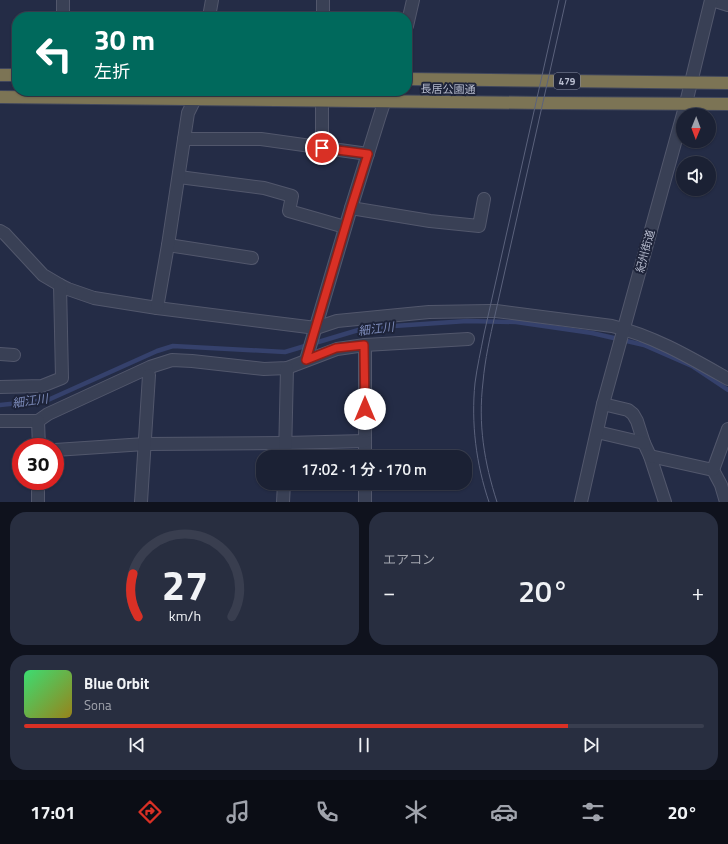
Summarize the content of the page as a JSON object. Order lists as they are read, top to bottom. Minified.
{"streets":{"highway":["479","長居公園通"],"street":["紀州街道"]},"crossings":[["長居公園通","紀州街道"]],"water":["細江川"],"north":"bottom","page":{"turn":["30 m","左折"],"limit":"30","trip":"17:02 · 1 分 · 170 m","tile":"エアコン","heat":["−","20°","+"],"song":["Blue Orbit","Sona"],"tabs":["17:01","20°"],"gauge":["27","km/h"]}}
